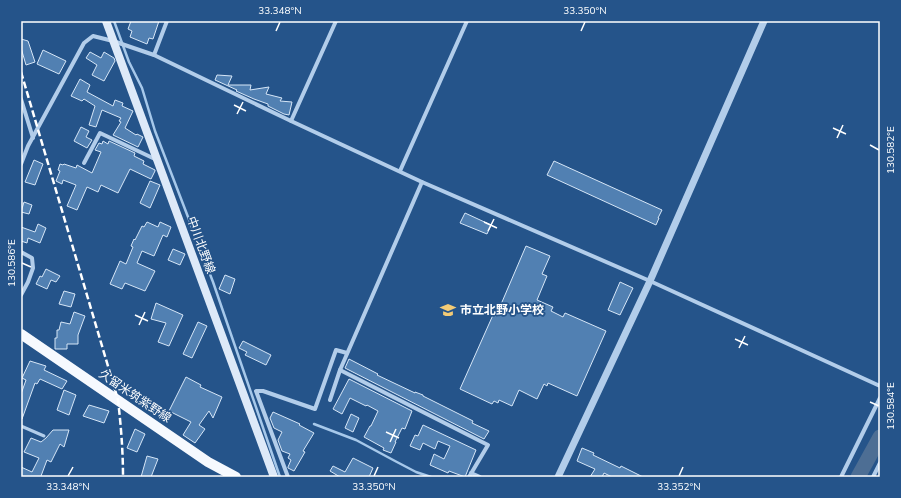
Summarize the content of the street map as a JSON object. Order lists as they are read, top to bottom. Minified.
{"streets":{"main road":["中川北野線","久留米筑紫野線"]},"places":{"school or university":["市立北野小学校"]},"coordinates":["33.348°N","33.350°N","130.582°E","130.586°E","130.584°E","33.352°N"]}
